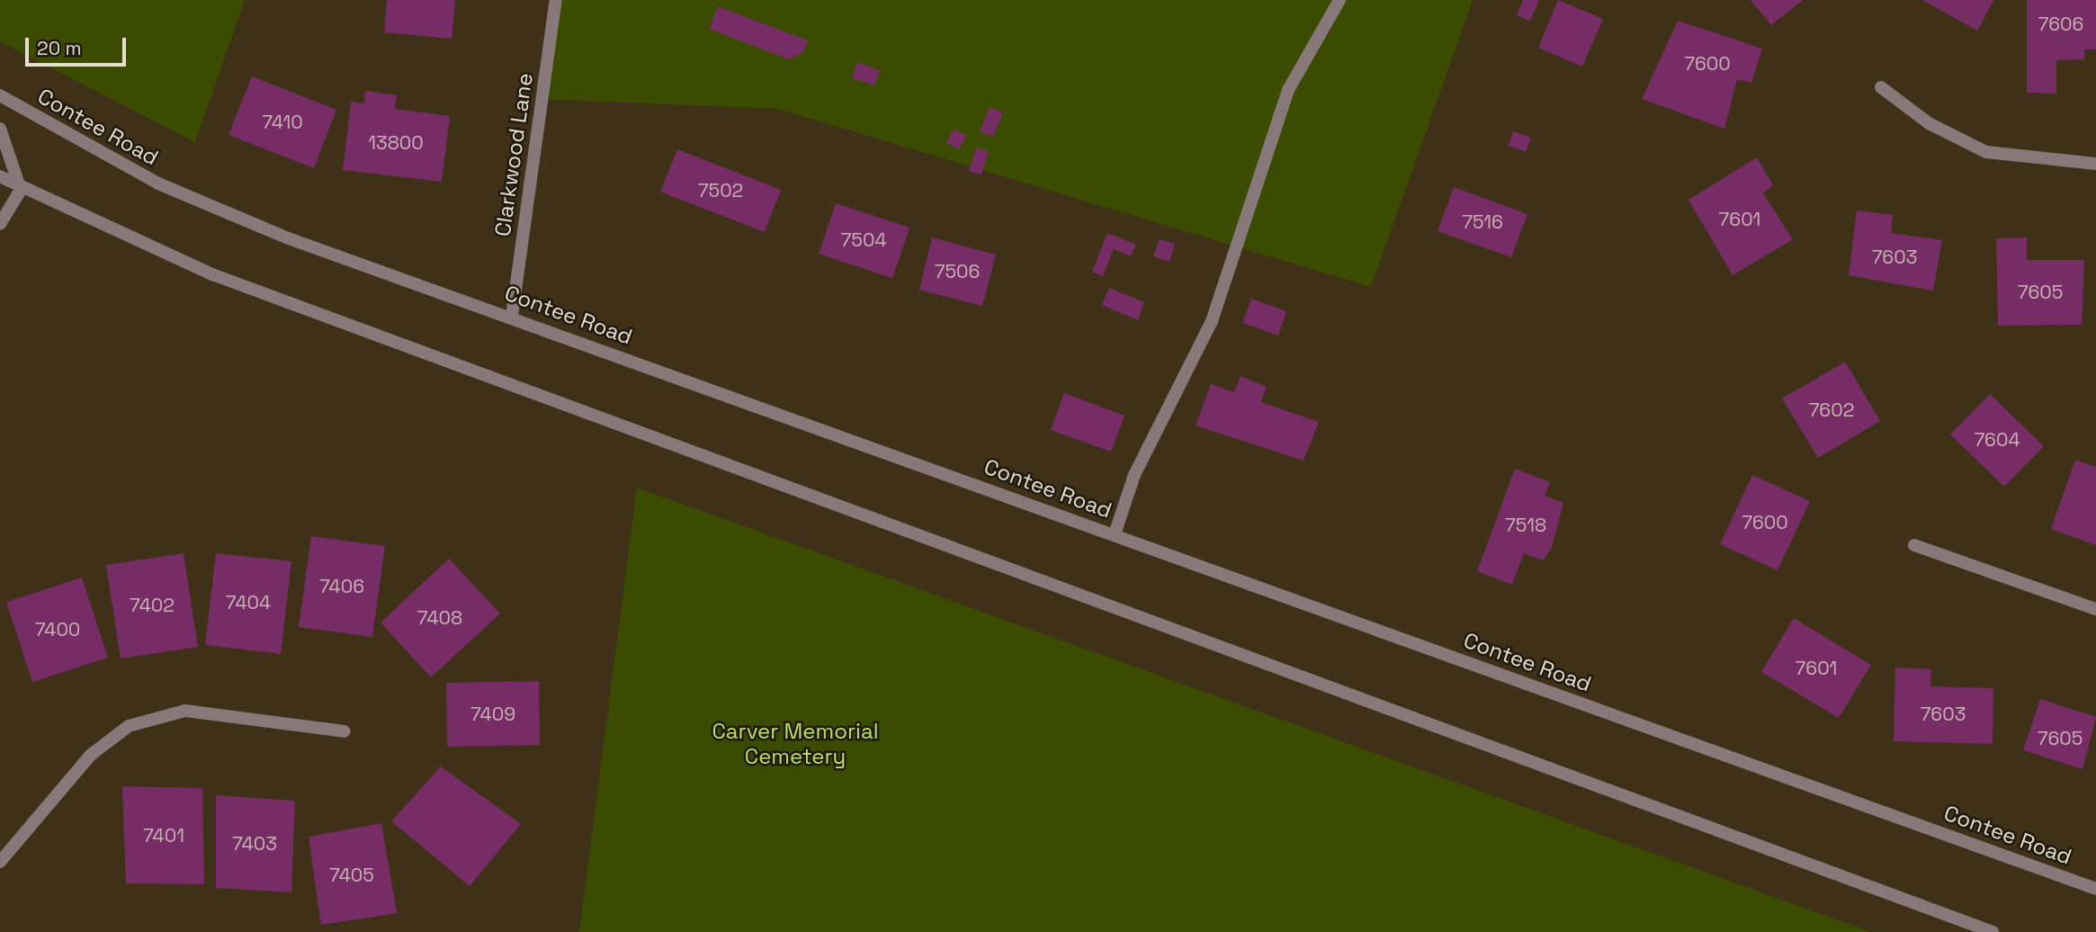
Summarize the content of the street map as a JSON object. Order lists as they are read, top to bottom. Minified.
{"streets":{"street":["Contee Road","Clarkwood Lane"]},"crossings":[["Contee Road","Clarkwood Lane"]],"parks":["Carver Memorial Cemetery"],"house_numbers":["7606","7600","7410","13800","7502","7601","7516","7504","7603","7506","7605","7602","7604","7600","7518","7406","7404","7402","7408","7400","7601","7409","7603","7605","7401","7403","7405"],"scale_bar":"20 m"}
